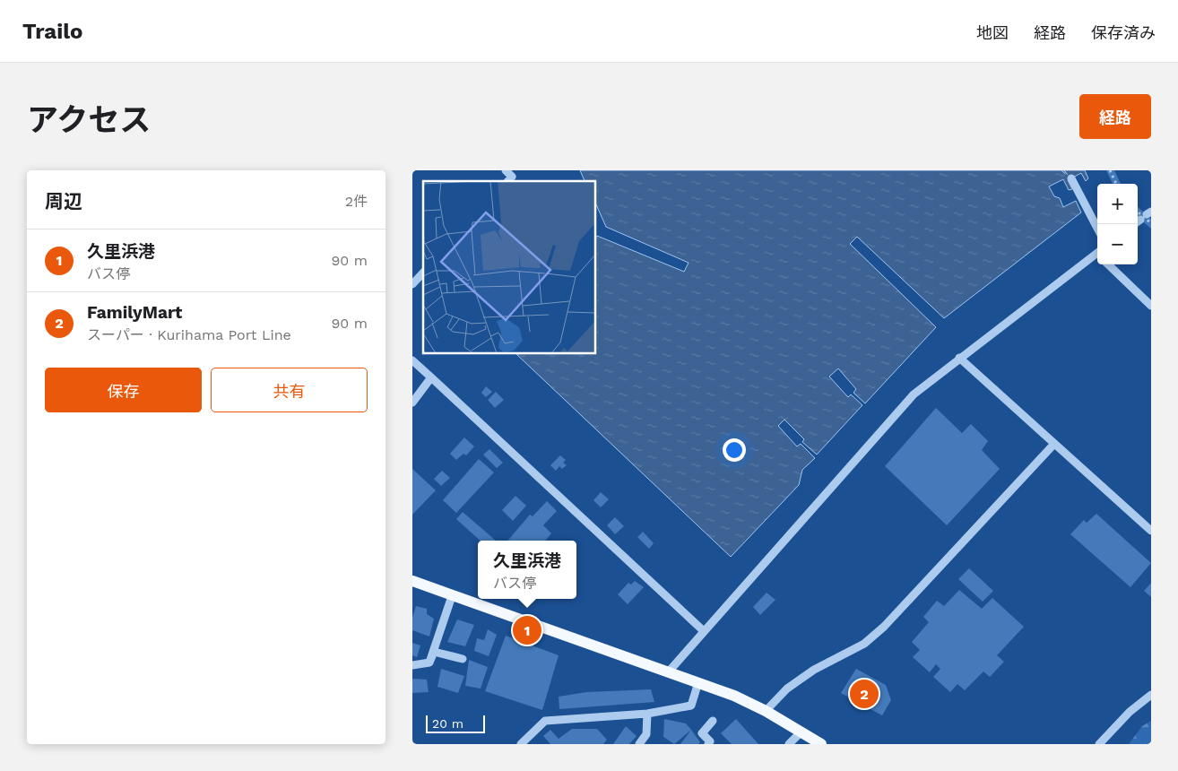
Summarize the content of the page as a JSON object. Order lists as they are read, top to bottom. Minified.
{"scale_bar":"20 m","page":{"header":"Trailo","nav":["地図","経路","保存済み"],"title":"アクセス","buttons":["経路",["保存","共有"]],"heading":["周辺","2件"],"map_buttons":["+","−"],"list":[{"mark":"1","name":"久里浜港","note":"バス停","value":"90 m"},{"mark":"2","name":"FamilyMart","note":"スーパー · Kurihama Port Line","value":"90 m"}],"popup":["久里浜港","バス停"],"pins":["1","2"],"scale":"20 m"}}
